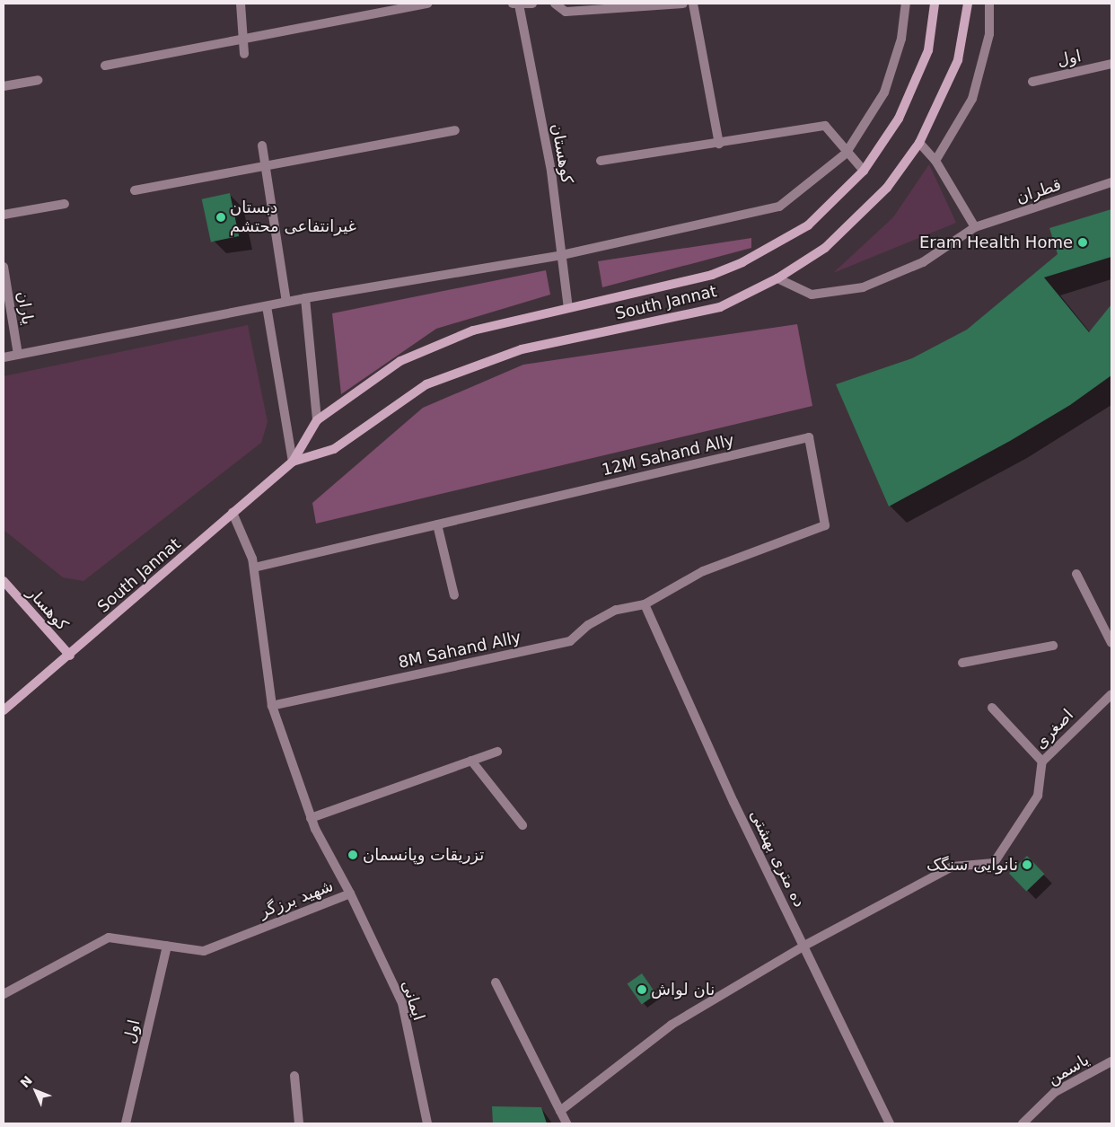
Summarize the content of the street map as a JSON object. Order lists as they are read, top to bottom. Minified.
{"streets":{"main road":["South Jannat","کوهسار"],"street":["اول","کوهستان","قطران","یاران","12M Sahand Ally","8M Sahand Ally","اصغری","ده متری بهشتی","شهید برزگر","ایمانی","یاسمن"]},"crossings":[["اول","شهید برزگر"],["کوهستان","South Jannat"],["قطران","South Jannat"],["South Jannat","کوهسار"],["South Jannat","شهید برزگر"],["12M Sahand Ally","8M Sahand Ally"],["12M Sahand Ally","ده متری بهشتی"],["12M Sahand Ally","شهید برزگر"],["8M Sahand Ally","ده متری بهشتی"],["8M Sahand Ally","شهید برزگر"],["اصغری","ده متری بهشتی"],["شهید برزگر","ایمانی"]],"places":["دبستان غیرانتفاعی محتشم","Eram Health Home","تزریقات وپانسمان","نانوایی سنگک","نان لواش"],"north":"top left"}
